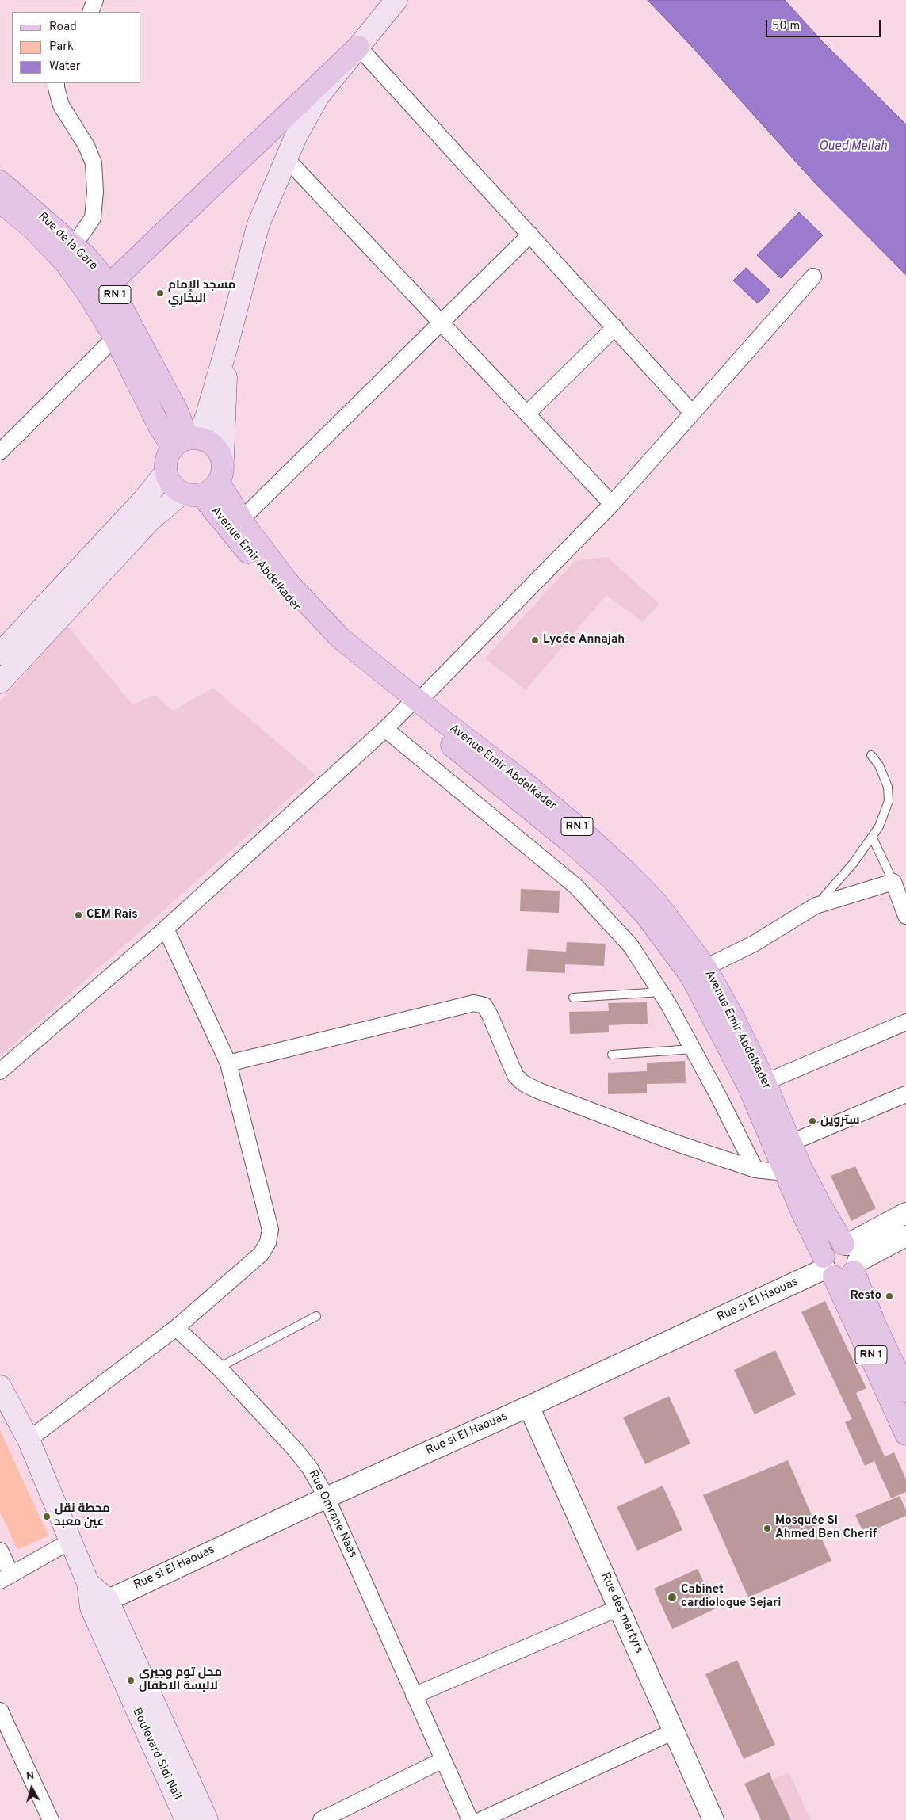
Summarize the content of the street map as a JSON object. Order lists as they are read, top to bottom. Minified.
{"streets":{"main road":["Rue de la Gare","RN 1","Avenue Emir Abdelkader","Boulevard Sidi Nail"],"street":["Rue si El Haouas","Rue Omrane Naas","Rue des martyrs"]},"crossings":[["Rue de la Gare","Avenue Emir Abdelkader"],["Avenue Emir Abdelkader","Rue si El Haouas"],["Rue si El Haouas","Rue Omrane Naas"],["Rue si El Haouas","Rue des martyrs"],["Rue si El Haouas","Boulevard Sidi Nail"]],"water":["Oued Mellah"],"places":["مسجد الإمام البخاري","Lycée Annajah","CEM Rais","ستروين","Resto","محطة نقل عين معبد","Mosquée Si Ahmed Ben Cherif","Cabinet cardiologue Sejari","محل توم وجيري لالبسة الاطفال"],"legend":["Road","Park","Water"],"scale_bar":"50 m","north":"top"}
